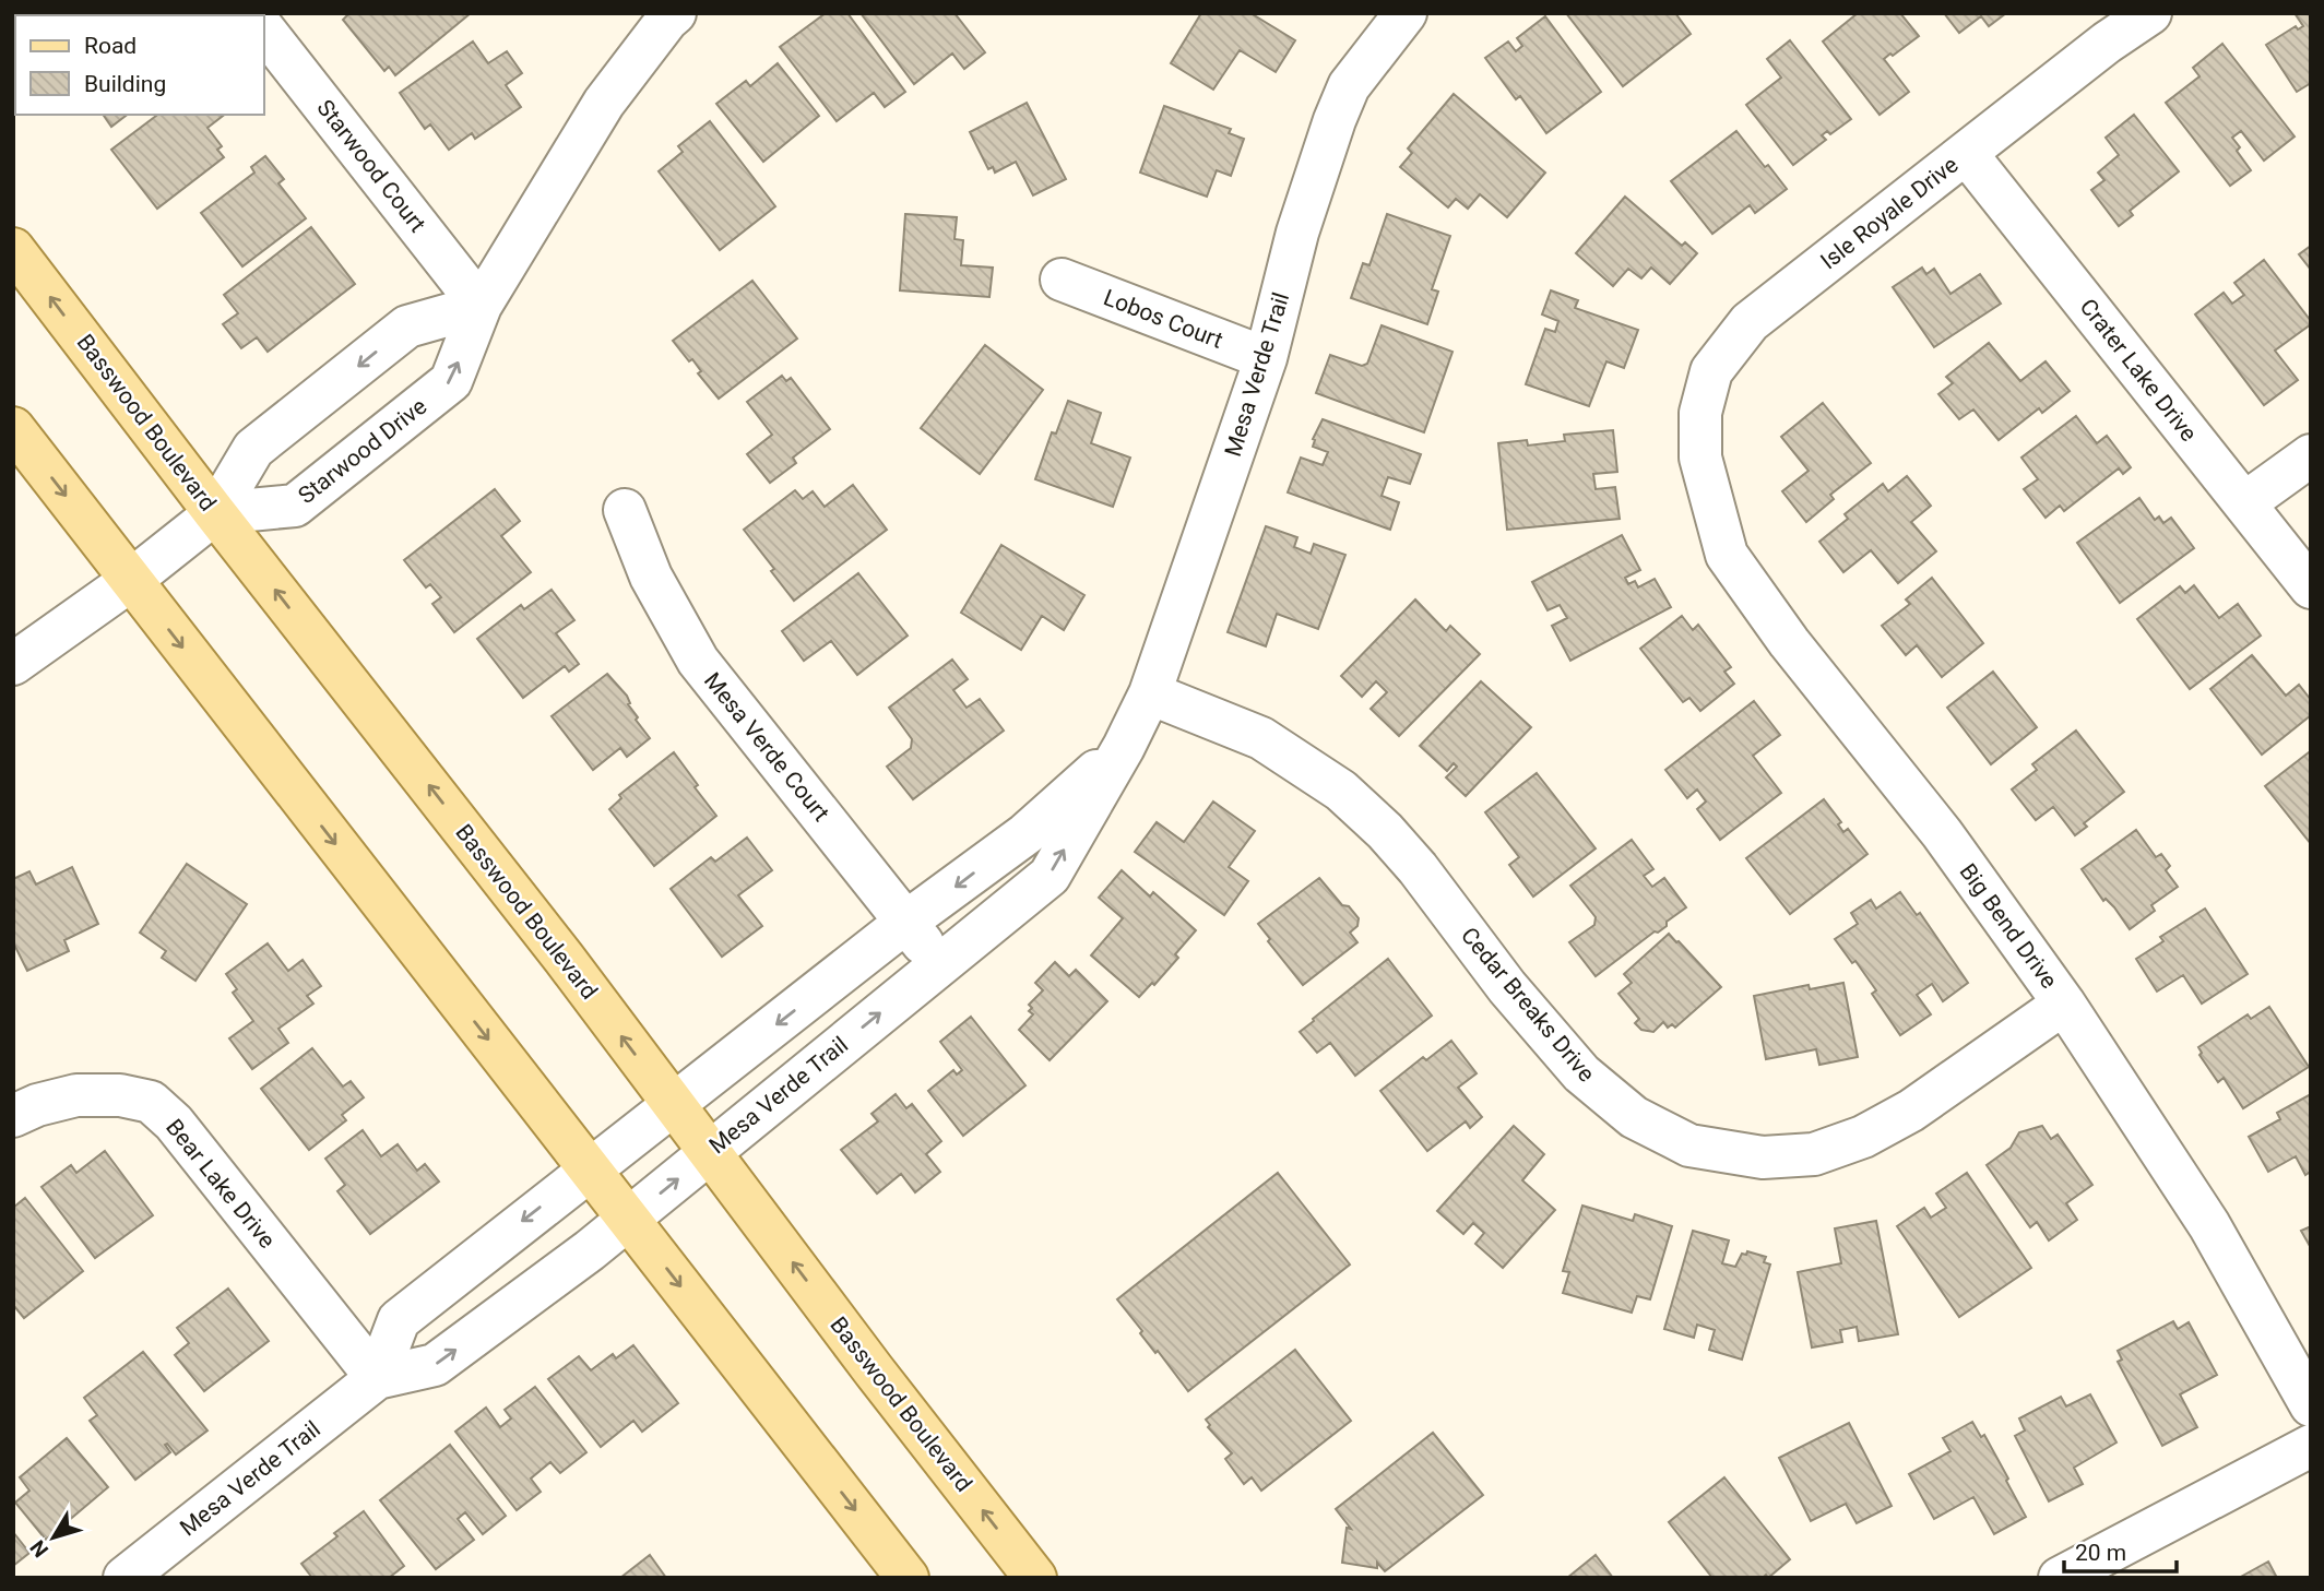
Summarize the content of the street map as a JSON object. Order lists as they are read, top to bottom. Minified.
{"streets":{"main road":["Basswood Boulevard"],"street":["Starwood Court","Isle Royale Drive","Lobos Court","Crater Lake Drive","Mesa Verde Trail","Starwood Drive","Mesa Verde Court","Big Bend Drive","Cedar Breaks Drive","Bear Lake Drive"]},"crossings":[["Starwood Court","Starwood Drive"],["Isle Royale Drive","Crater Lake Drive"],["Isle Royale Drive","Big Bend Drive"],["Lobos Court","Mesa Verde Trail"],["Mesa Verde Trail","Basswood Boulevard"],["Mesa Verde Trail","Mesa Verde Court"],["Mesa Verde Trail","Cedar Breaks Drive"],["Mesa Verde Trail","Bear Lake Drive"],["Basswood Boulevard","Starwood Drive"],["Big Bend Drive","Cedar Breaks Drive"]],"legend":["Road","Building"],"scale_bar":"20 m","north":"bottom left"}
